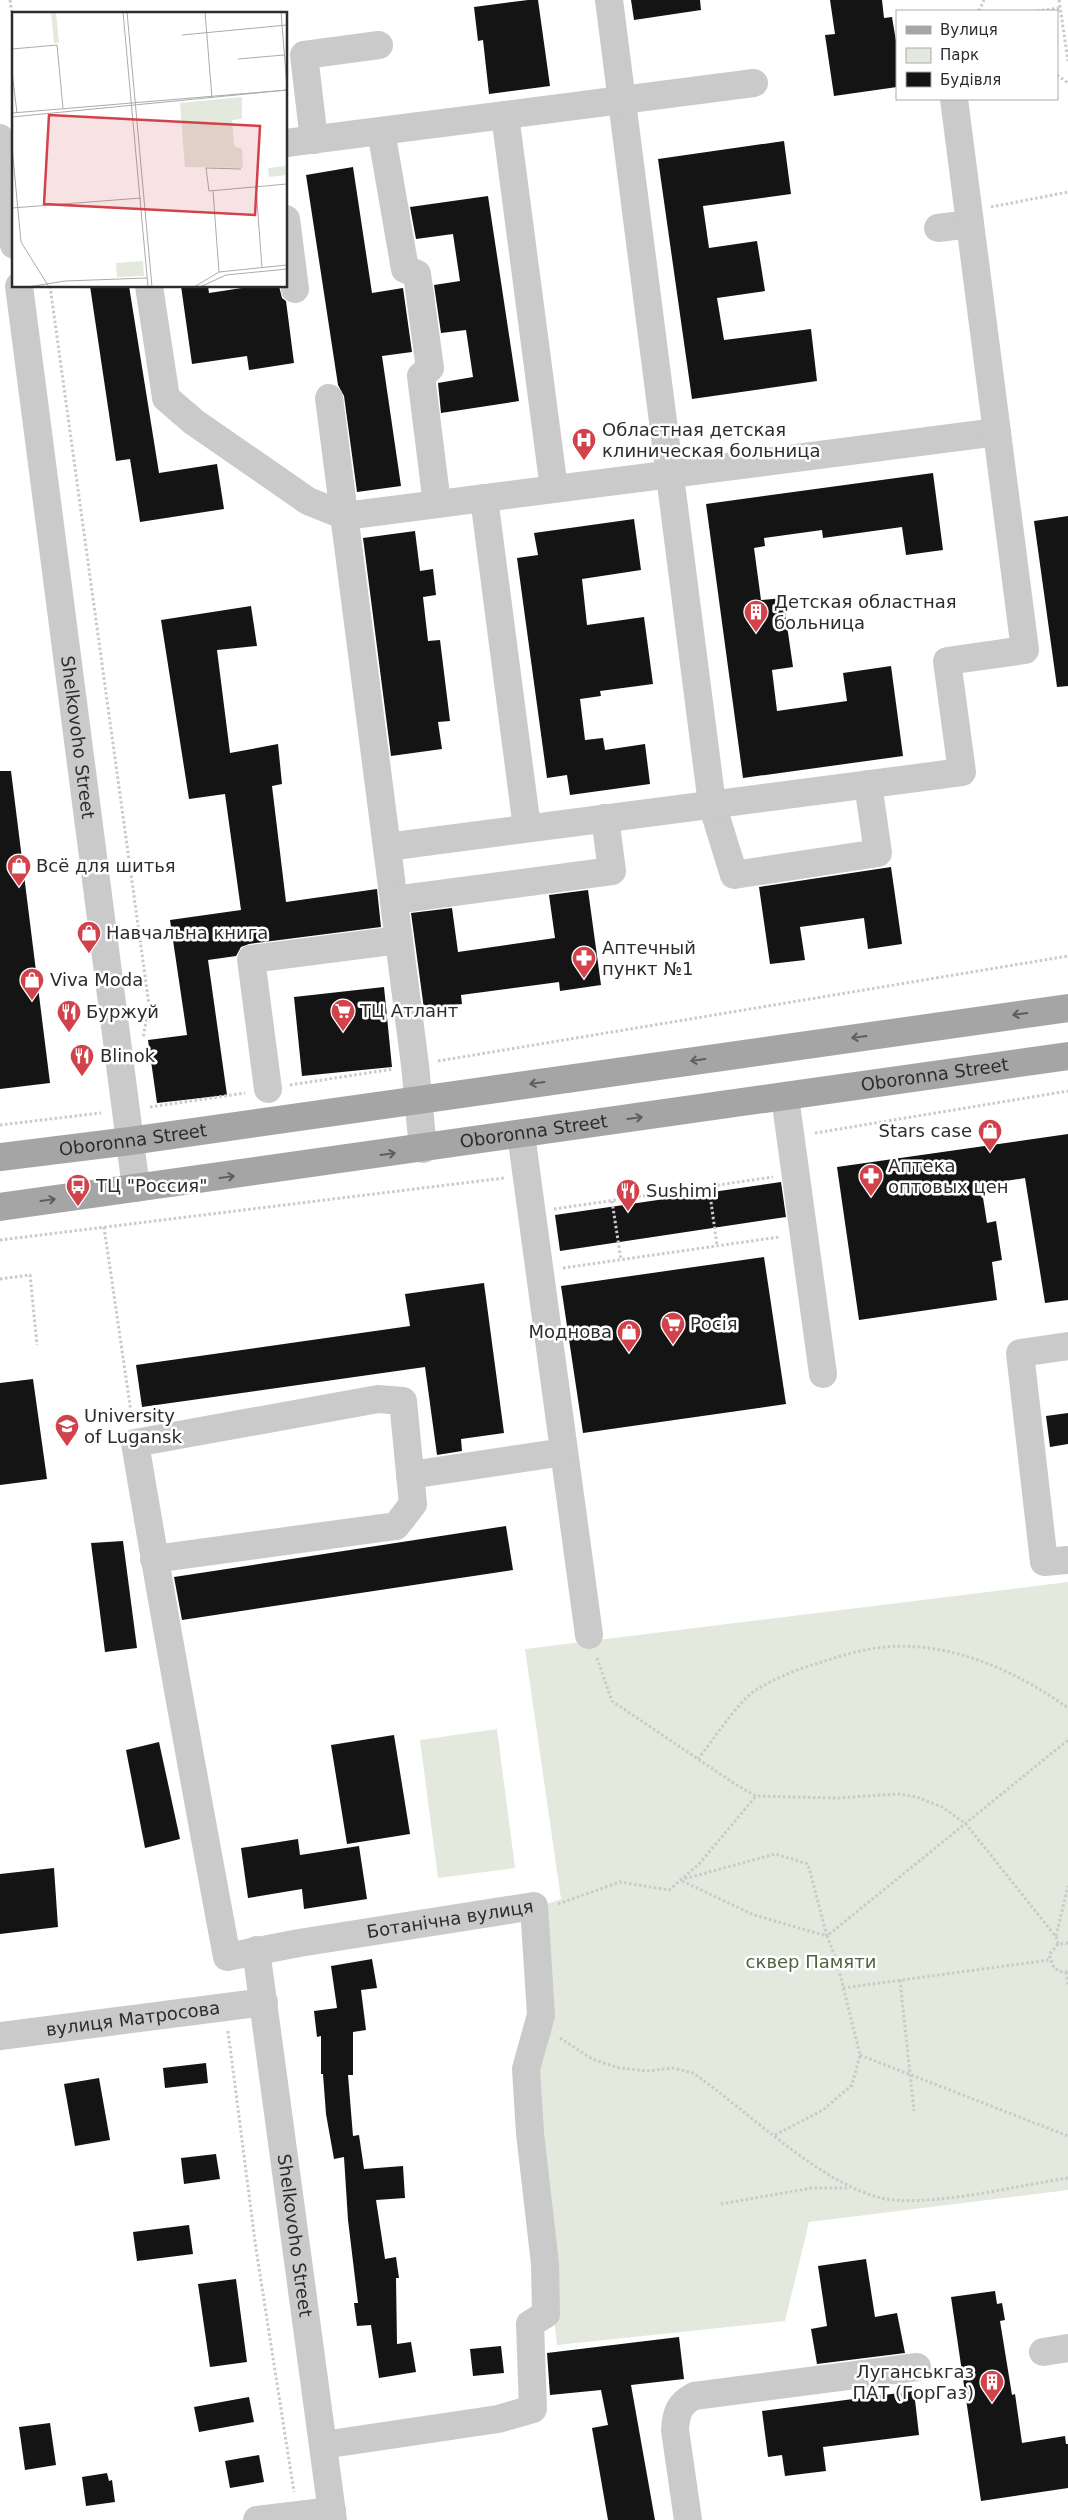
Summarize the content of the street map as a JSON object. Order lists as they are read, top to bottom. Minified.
{"streets":{"main road":["Oboronna Street"],"street":["Shelkovoho Street","Ботанічна вулиця","вулиця Матросова"]},"crossings":[["Shelkovoho Street","Oboronna Street"],["Shelkovoho Street","Ботанічна вулиця"],["Shelkovoho Street","вулиця Матросова"]],"parks":["сквер Памяти"],"places":{"hospital":["Областная детская клиническая больница"],"building":["Детская областная больница","Луганськгаз ПАТ (ГорГаз)"],"shop":["Всё для шитья","Навчальна книга","Viva Moda","Stars case","Моднова"],"pharmacy":["Аптечный пункт №1","Аптека оптовых цен"],"supermarket":["ТЦ Атлант","Росія"],"restaurant":["Буржуй","Blinok","Sushimi"],"bus stop":["ТЦ \"Россия\""],"school or university":["University of Lugansk"]},"legend":["Вулиця","Парк","Будівля"]}
